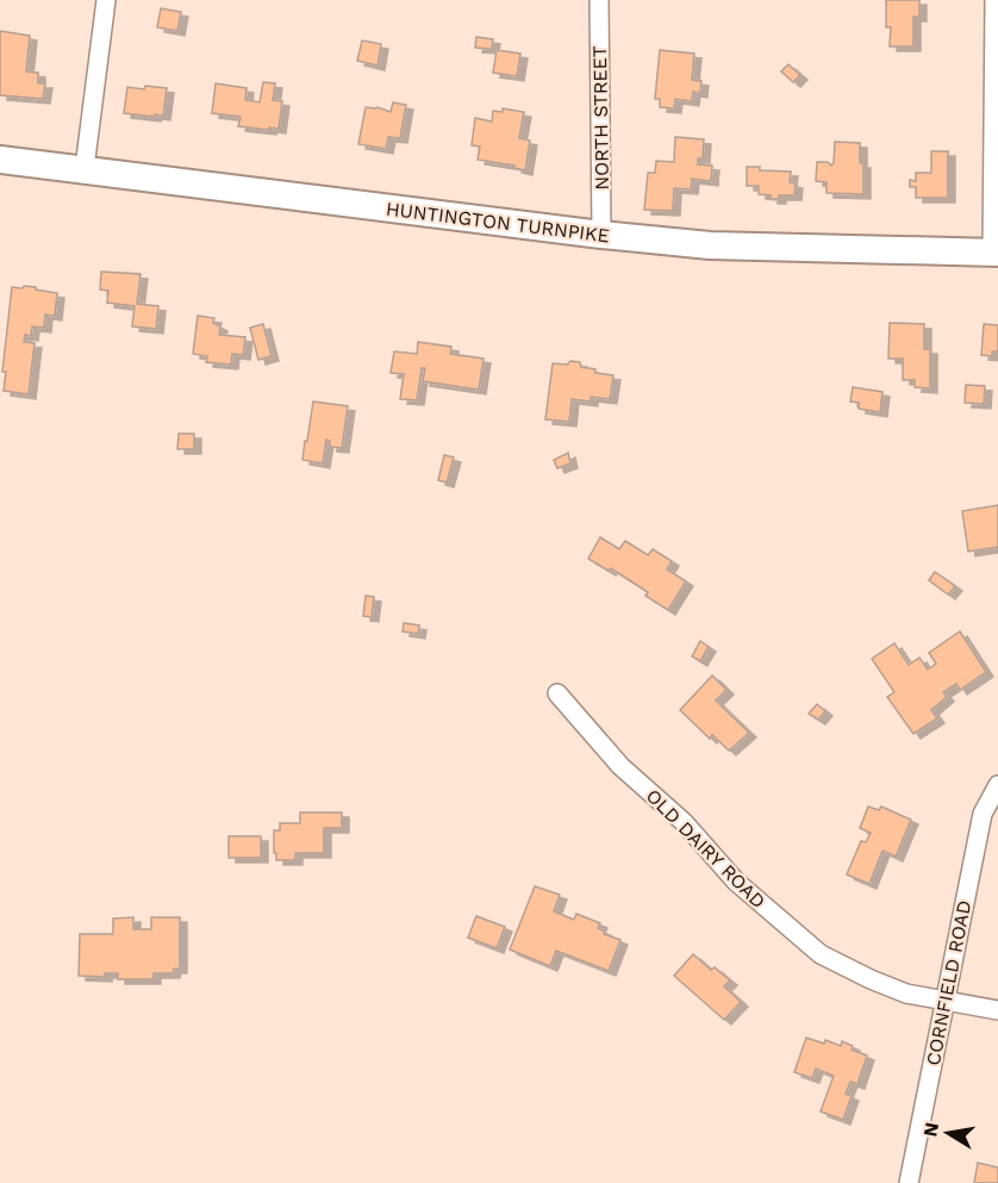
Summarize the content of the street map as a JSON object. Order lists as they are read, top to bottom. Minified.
{"streets":{"main road":["HUNTINGTON TURNPIKE"],"street":["NORTH STREET","OLD DAIRY ROAD","CORNFIELD ROAD"]},"crossings":[["NORTH STREET","HUNTINGTON TURNPIKE"],["OLD DAIRY ROAD","CORNFIELD ROAD"]],"north":"left"}
